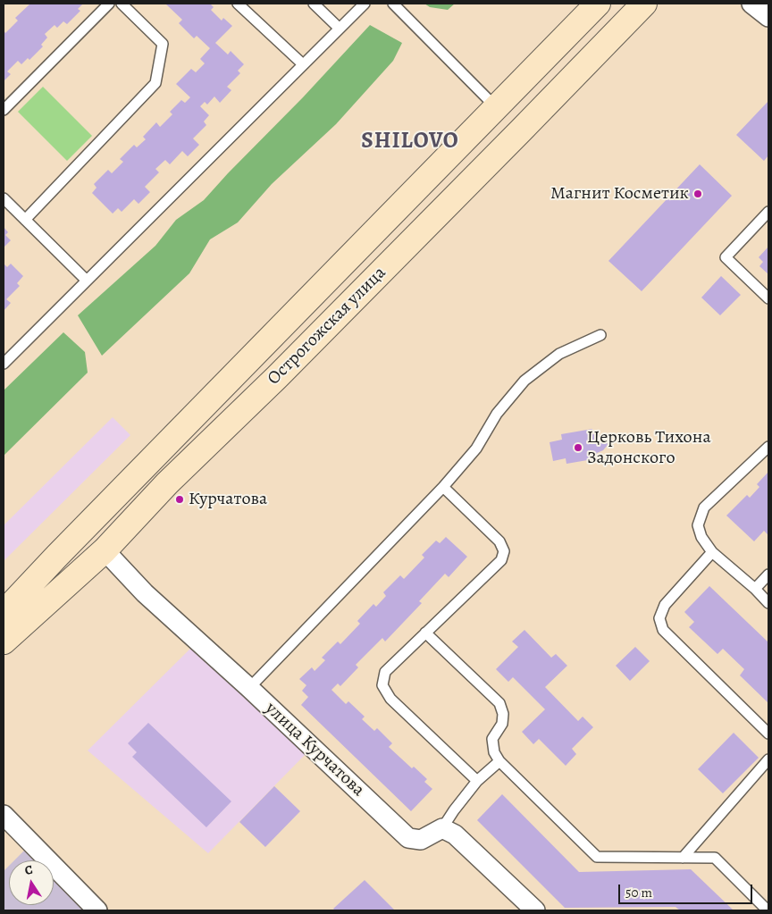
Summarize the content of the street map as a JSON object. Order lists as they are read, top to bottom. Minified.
{"streets":{"street":["Острогожская улица","улица Курчатова"]},"crossings":[["Острогожская улица","улица Курчатова"]],"districts":["SHILOVO"],"places":["Магнит Косметик","Церковь Тихона Задонского","Курчатова"],"scale_bar":"50 m","north":"top"}
